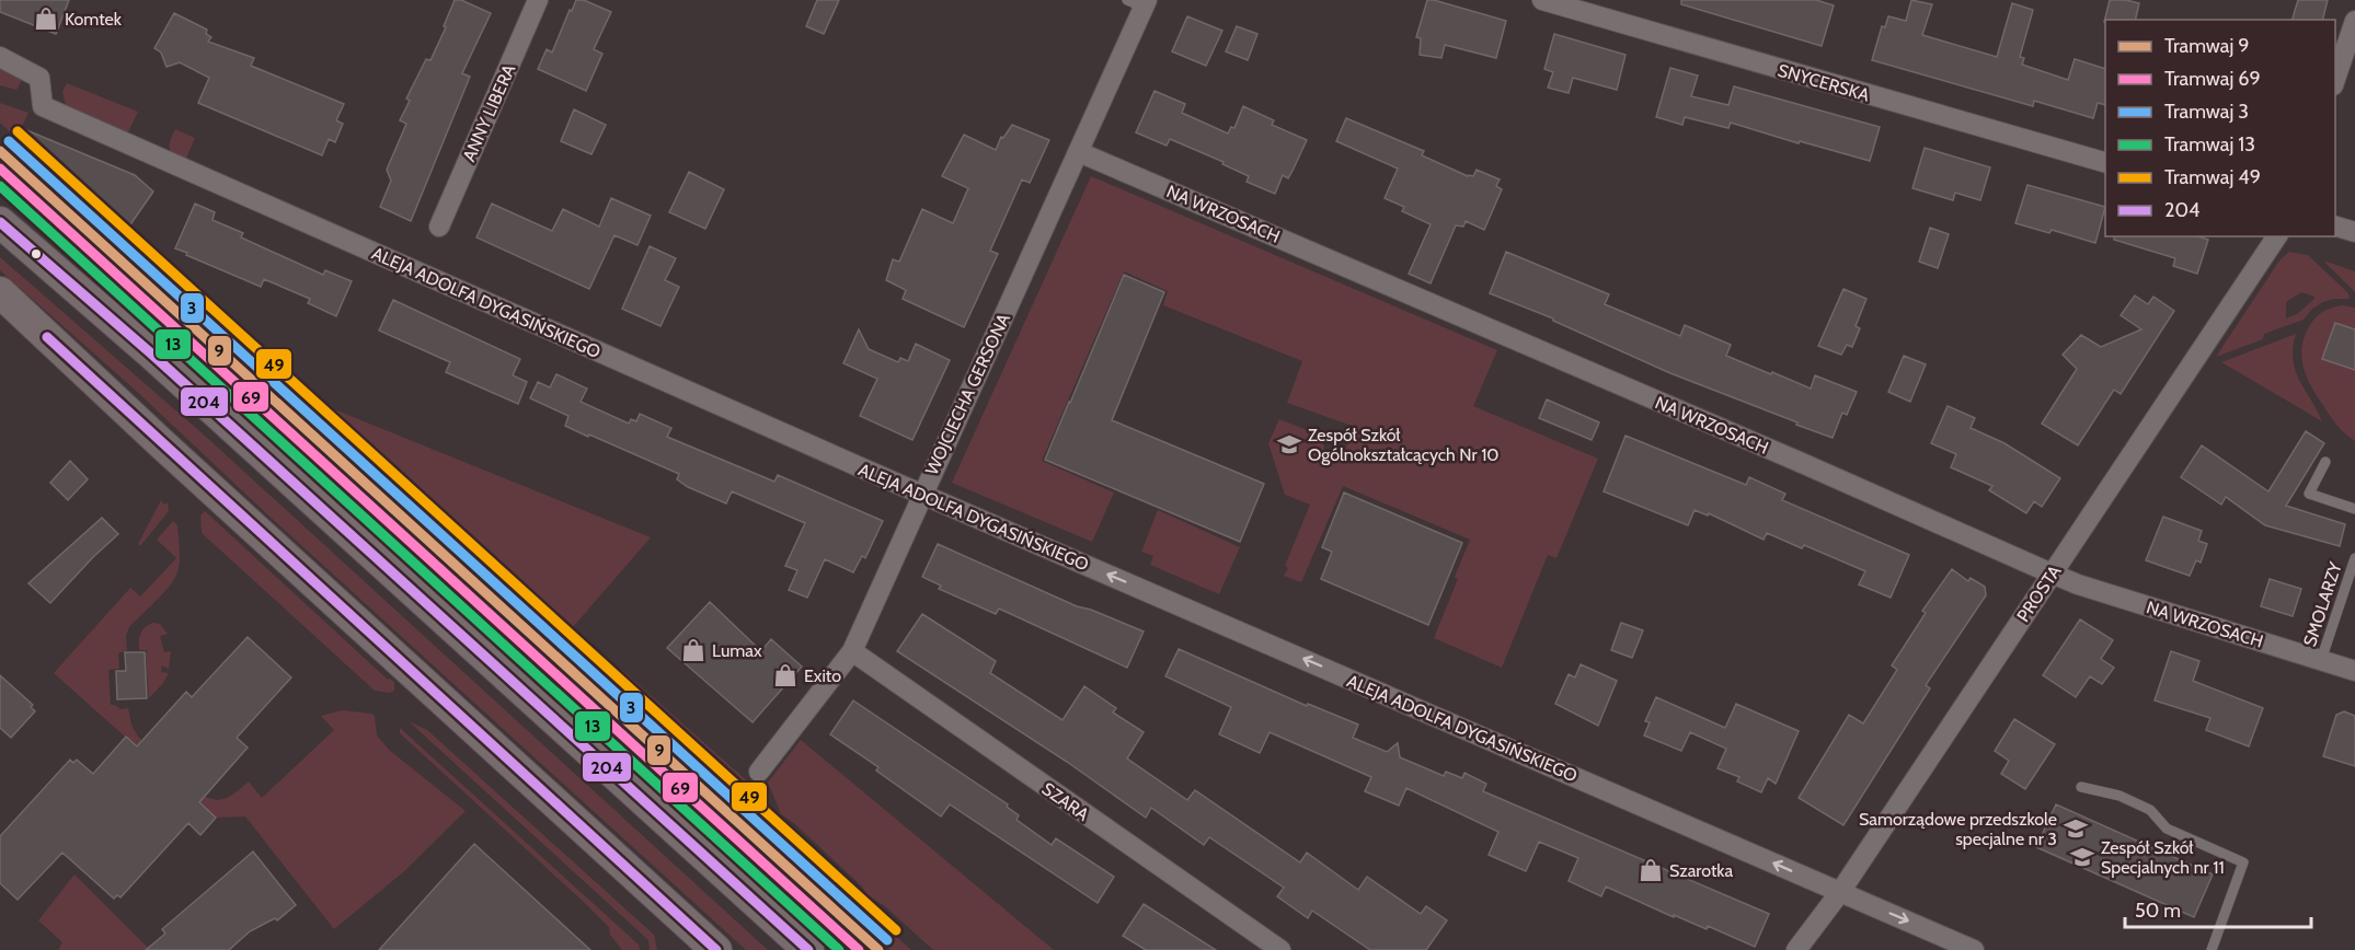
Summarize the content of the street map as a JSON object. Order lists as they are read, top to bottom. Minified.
{"streets":{"street":["SNYCERSKA","ANNY LIBERA","NA WRZOSACH","ALEJA ADOLFA DYGASIŃSKIEGO","WOJCIECHA GERSONA","PROSTA","SZARA"],"lane":["SMOLARZY"]},"crossings":[["NA WRZOSACH","WOJCIECHA GERSONA"],["NA WRZOSACH","PROSTA"],["NA WRZOSACH","SMOLARZY"],["ALEJA ADOLFA DYGASIŃSKIEGO","WOJCIECHA GERSONA"],["ALEJA ADOLFA DYGASIŃSKIEGO","PROSTA"],["WOJCIECHA GERSONA","SZARA"]],"places":{"shop":["Komtek","Lumax","Exito","Szarotka"],"school or university":["Zespół Szkół Ogólnokształcących Nr 10","Samorządowe przedszkole specjalne nr 3","Zespół Szkół Specjalnych nr 11"]},"lines":["tram line 49","tram line 3","tram line 9","tram line 69","tram line 13","transit line 204"],"legend":["Tramwaj 9","Tramwaj 69","Tramwaj 3","Tramwaj 13","Tramwaj 49","204"],"scale_bar":"50 m"}
